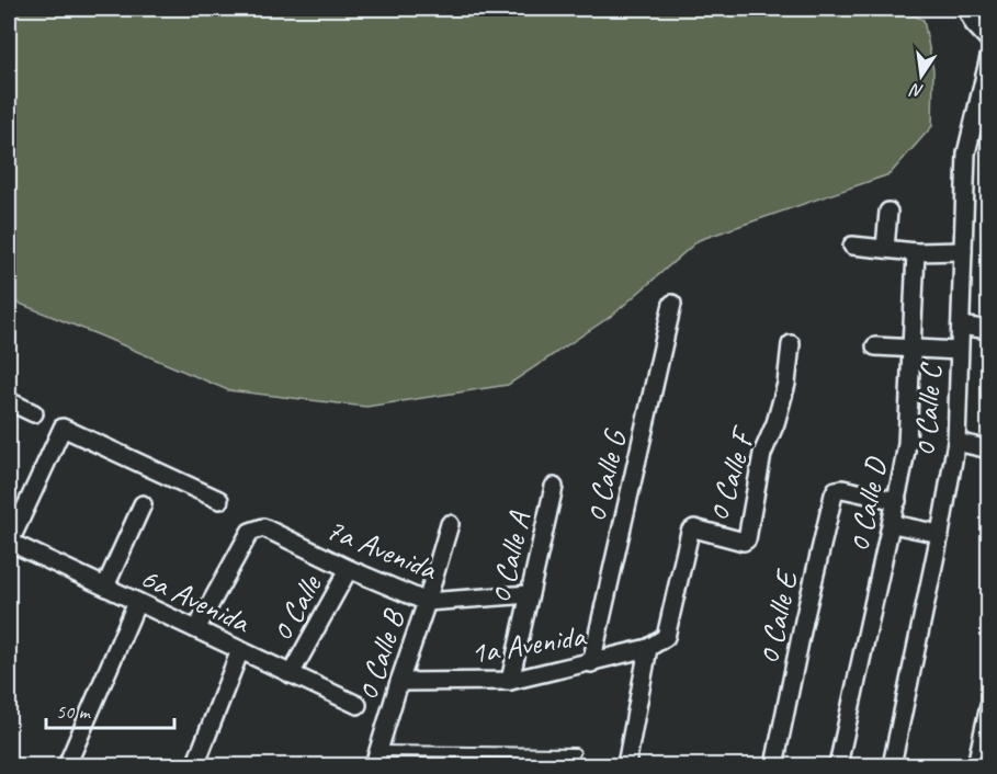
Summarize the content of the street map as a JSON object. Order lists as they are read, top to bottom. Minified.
{"streets":{"street":["0 Calle C","0 Calle G","0 Calle F","0 Calle D","7a Avenida","0 Calle A","6a Avenida","0 Calle","0 Calle E","1a Avenida","0 Calle B"]},"crossings":[["0 Calle G","1a Avenida"],["0 Calle F","1a Avenida"],["0 Calle D","0 Calle E"],["7a Avenida","0 Calle A"],["7a Avenida","6a Avenida"],["7a Avenida","0 Calle"],["7a Avenida","0 Calle B"],["0 Calle A","1a Avenida"],["6a Avenida","0 Calle"],["1a Avenida","0 Calle B"]],"scale_bar":"50 m","north":"bottom"}
